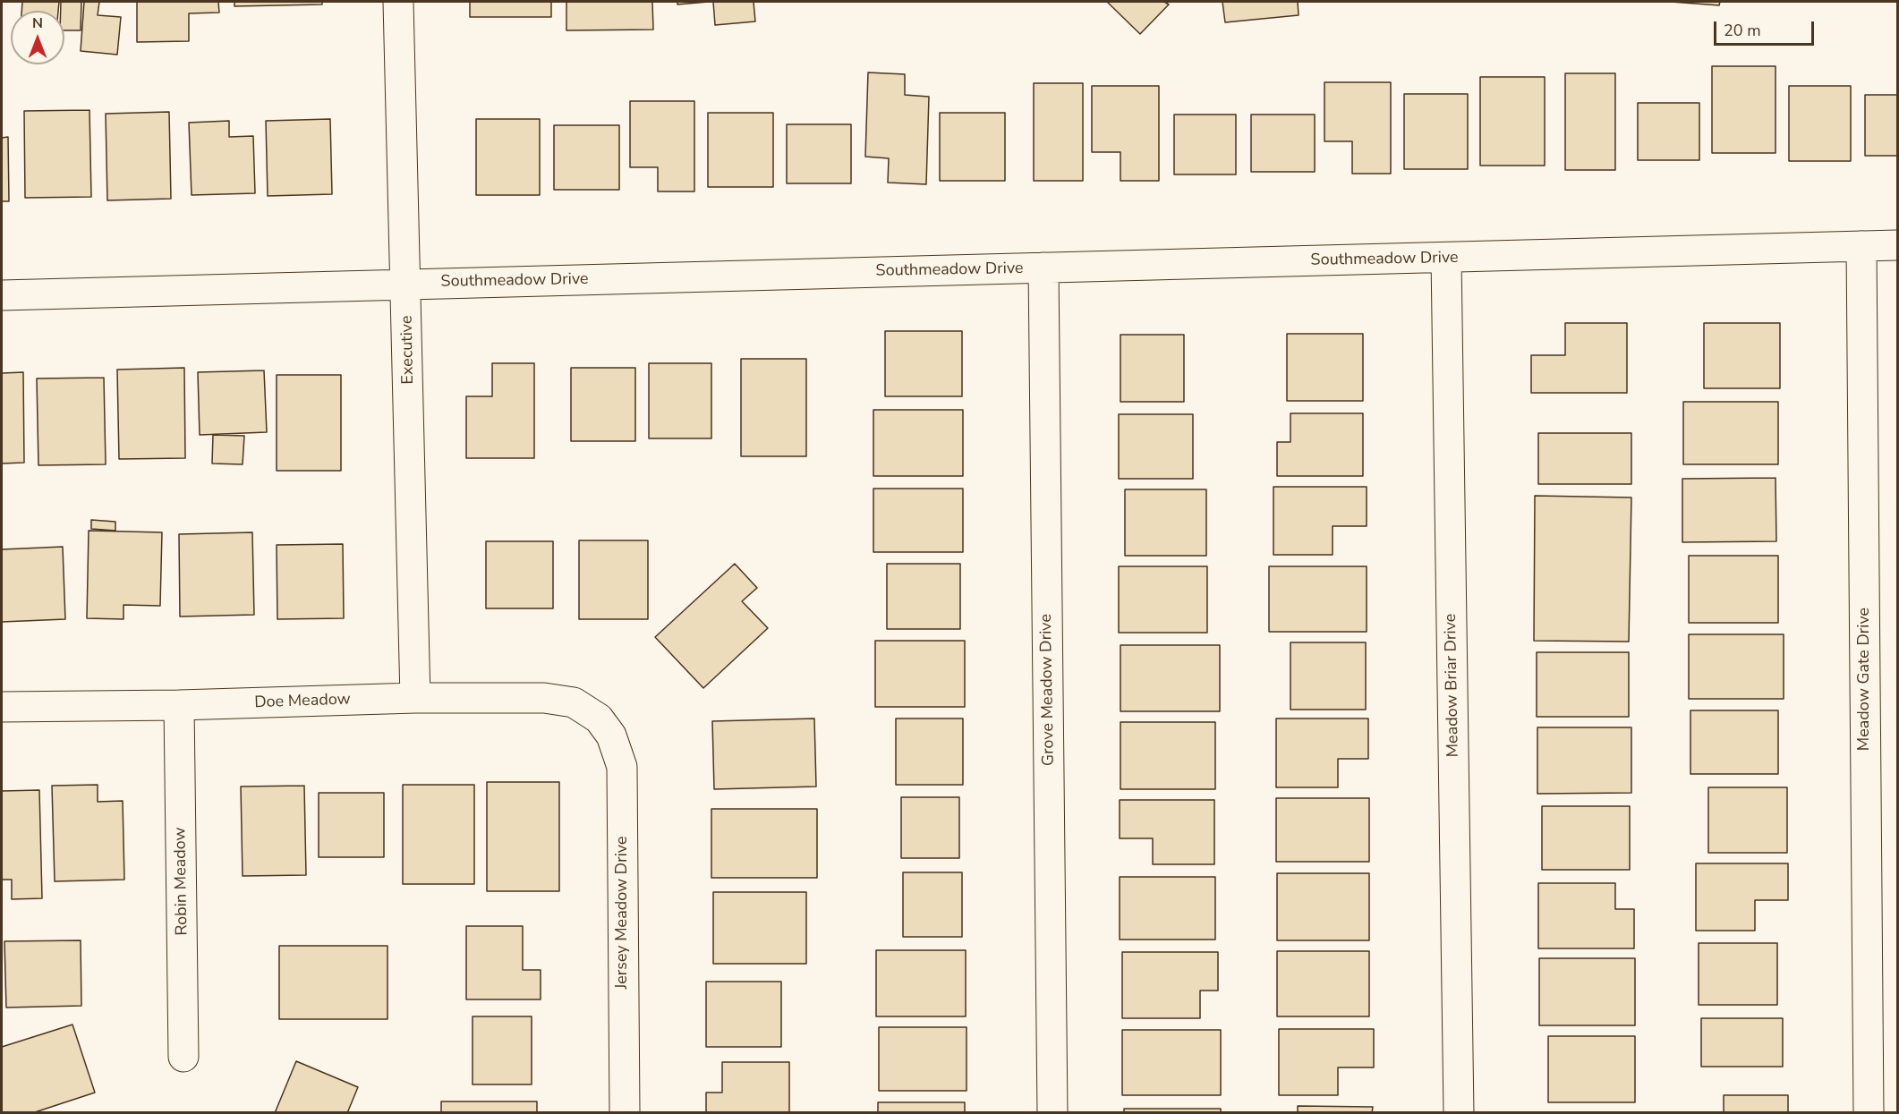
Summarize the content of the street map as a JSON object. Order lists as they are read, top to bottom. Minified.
{"streets":{"street":["Southmeadow Drive","Executive","Meadow Gate Drive","Meadow Briar Drive","Grove Meadow Drive","Doe Meadow","Robin Meadow","Jersey Meadow Drive"]},"crossings":[["Southmeadow Drive","Executive"],["Southmeadow Drive","Meadow Gate Drive"],["Southmeadow Drive","Meadow Briar Drive"],["Southmeadow Drive","Grove Meadow Drive"],["Executive","Doe Meadow"],["Doe Meadow","Robin Meadow"],["Doe Meadow","Jersey Meadow Drive"]],"scale_bar":"20 m","north":"top"}
